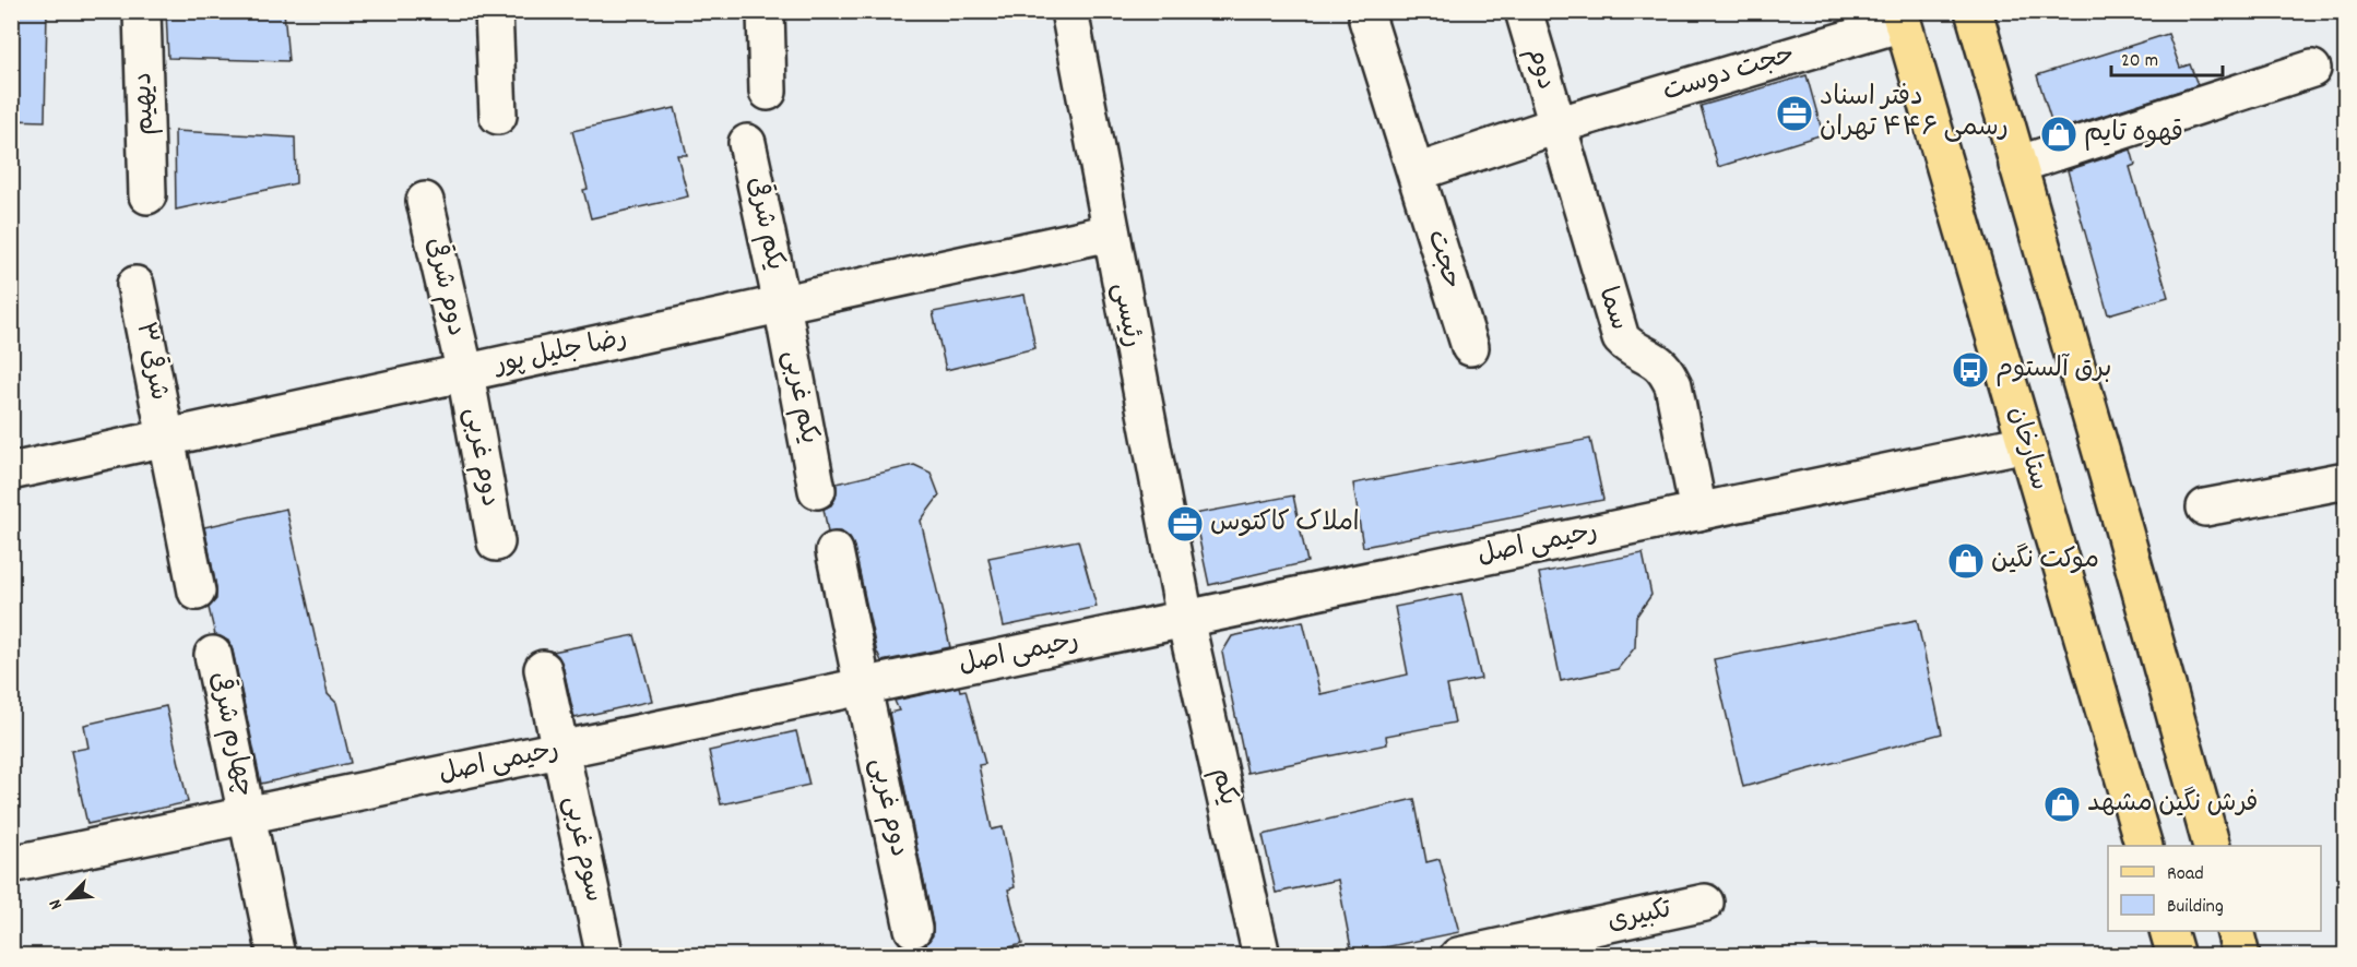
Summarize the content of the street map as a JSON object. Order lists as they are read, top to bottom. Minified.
{"streets":{"main road":["ستارخان"],"street":["دوم","حجت دوست","دیهیم","یکم شرقی","حجت","دوم شرقی","سما","رئیسی","رضا جلیل پور","۳ شرقی","یکم غربی","دوم غربی","رحیمی اصل","چهارم شرقی","یکم","سوم غربی","تکبیری"]},"crossings":[["دوم","حجت دوست"],["دوم","سما"],["حجت دوست","سما"],["حجت دوست","ستارخان"],["یکم شرقی","رضا جلیل پور"],["یکم شرقی","یکم غربی"],["دوم شرقی","رضا جلیل پور"],["دوم شرقی","دوم غربی"],["سما","رحیمی اصل"],["رئیسی","رضا جلیل پور"],["رئیسی","رحیمی اصل"],["رئیسی","یکم"],["رضا جلیل پور","۳ شرقی"],["رضا جلیل پور","یکم غربی"],["رضا جلیل پور","دوم غربی"],["ستارخان","رحیمی اصل"],["دوم غربی","رحیمی اصل"],["رحیمی اصل","چهارم شرقی"],["رحیمی اصل","یکم"],["رحیمی اصل","سوم غربی"]],"places":{"office":["دفتر اسناد رسمی ۴۴۶ تهران","املاک کاکتوس"],"shop":["قهوه تایم","موکت نگین","فرش نگین مشهد"],"bus stop":["برق آلستوم"]},"legend":["Road","Building"],"scale_bar":"20 m","north":"bottom left"}
